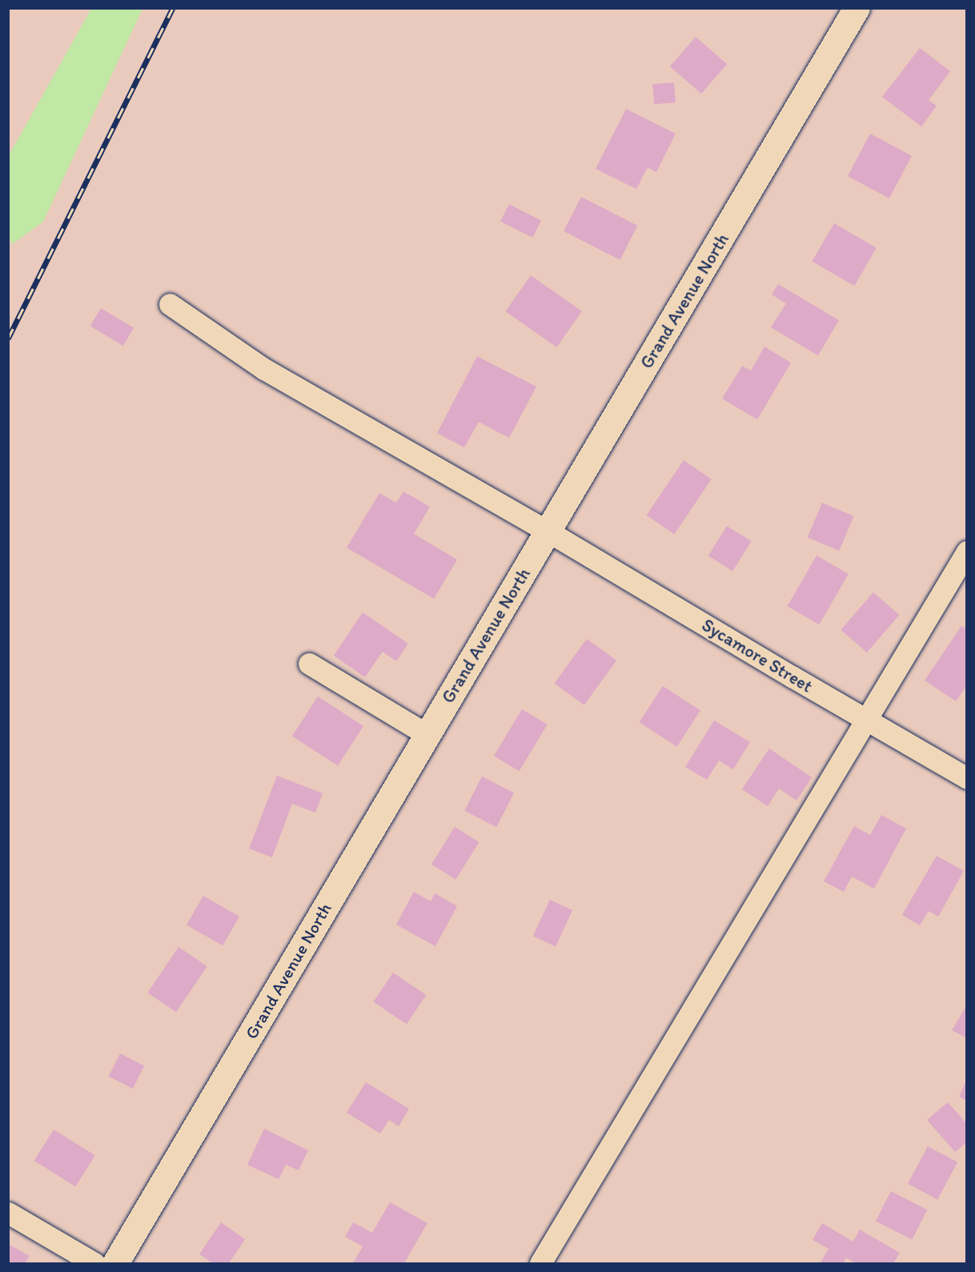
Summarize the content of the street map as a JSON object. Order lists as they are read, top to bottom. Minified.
{"streets":{"main road":["Grand Avenue North"],"street":["Sycamore Street"]},"crossings":[["Grand Avenue North","Sycamore Street"]]}
